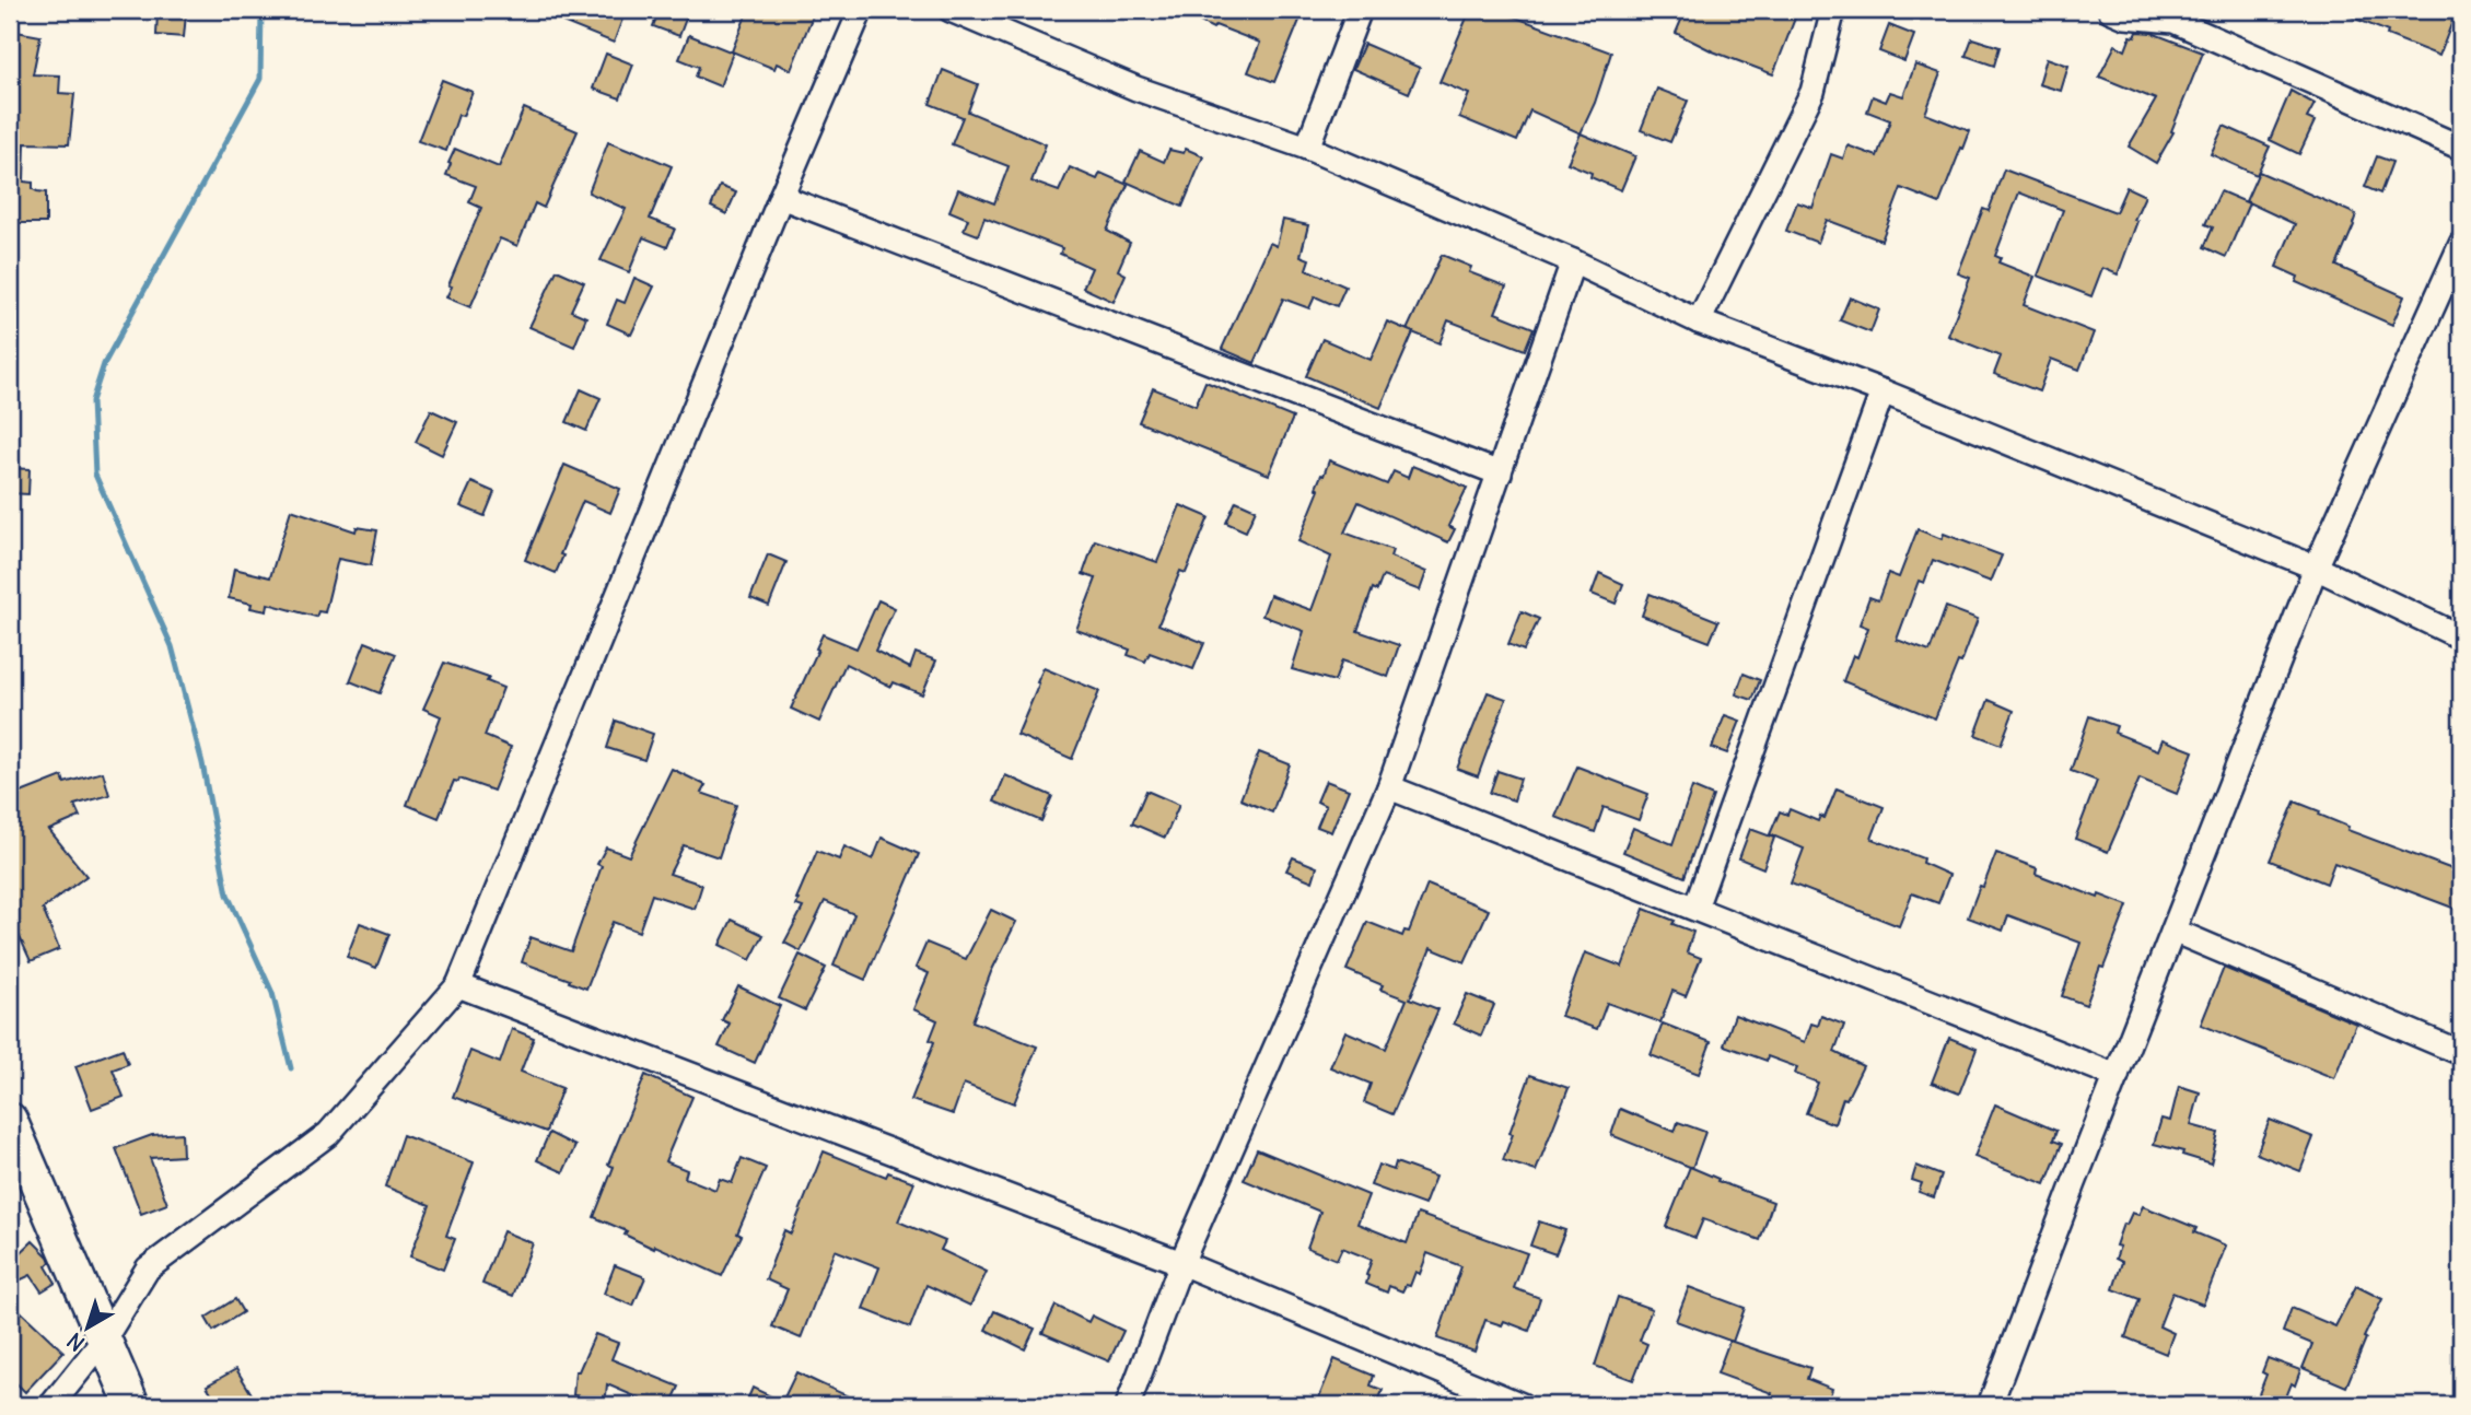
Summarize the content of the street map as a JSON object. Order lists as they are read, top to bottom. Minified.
{"north":"bottom left"}
